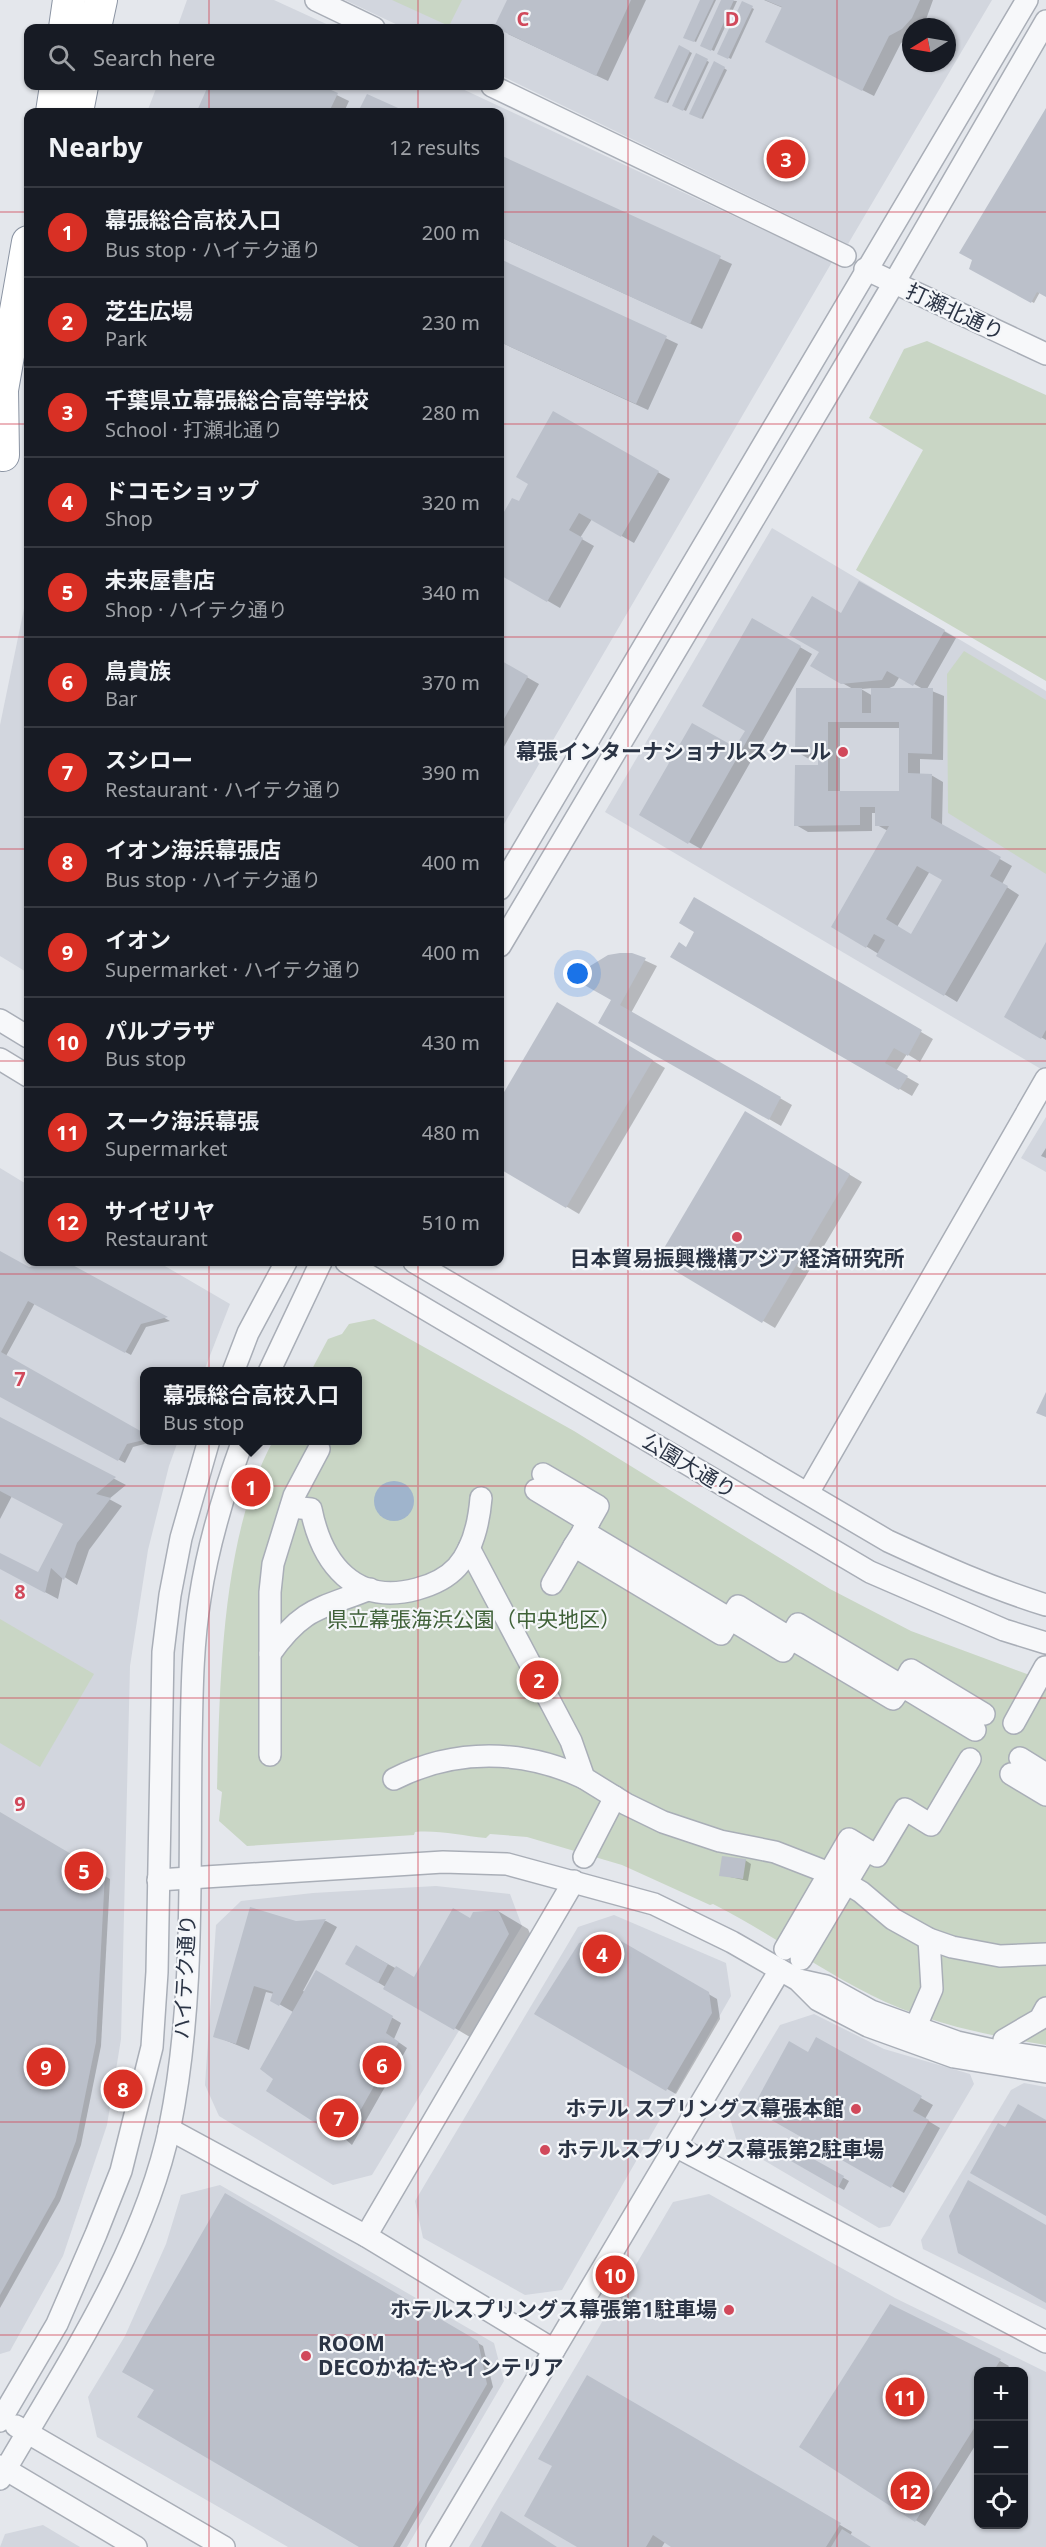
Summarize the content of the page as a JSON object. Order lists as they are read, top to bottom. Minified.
{"streets":{"street":["打瀬北通り","公園大通り","ハイテク通り"]},"parks":["県立幕張海浜公園（中央地区）"],"places":["幕張インターナショナルスクール","日本貿易振興機構アジア経済研究所","ホテル スプリングス幕張本館","ホテルスプリングス幕張第2駐車場","ホテルスプリングス幕張第1駐車場","ROOM DECOかねたやインテリア"],"north":"left","page":{"search":"Search here","heading":["Nearby","12 results"],"pins":["3","1","2","5","4","6","9","8","7","10","11","12"],"list":[{"mark":"1","name":"幕張総合高校入口","note":"Bus stop · ハイテク通り","value":"200 m"},{"mark":"2","name":"芝生広場","note":"Park","value":"230 m"},{"mark":"3","name":"千葉県立幕張総合高等学校","note":"School · 打瀬北通り","value":"280 m"},{"mark":"4","name":"ドコモショップ","note":"Shop","value":"320 m"},{"mark":"5","name":"未来屋書店","note":"Shop · ハイテク通り","value":"340 m"},{"mark":"6","name":"鳥貴族","note":"Bar","value":"370 m"},{"mark":"7","name":"スシロー","note":"Restaurant · ハイテク通り","value":"390 m"},{"mark":"8","name":"イオン海浜幕張店","note":"Bus stop · ハイテク通り","value":"400 m"},{"mark":"9","name":"イオン","note":"Supermarket · ハイテク通り","value":"400 m"},{"mark":"10","name":"パルプラザ","note":"Bus stop","value":"430 m"},{"mark":"11","name":"スーク海浜幕張","note":"Supermarket","value":"480 m"},{"mark":"12","name":"サイゼリヤ","note":"Restaurant","value":"510 m"}],"popup":["幕張総合高校入口","Bus stop"],"map_buttons":["+","−"]},"grid":{"columns":["C","D"],"rows":["7","8","9"]}}
